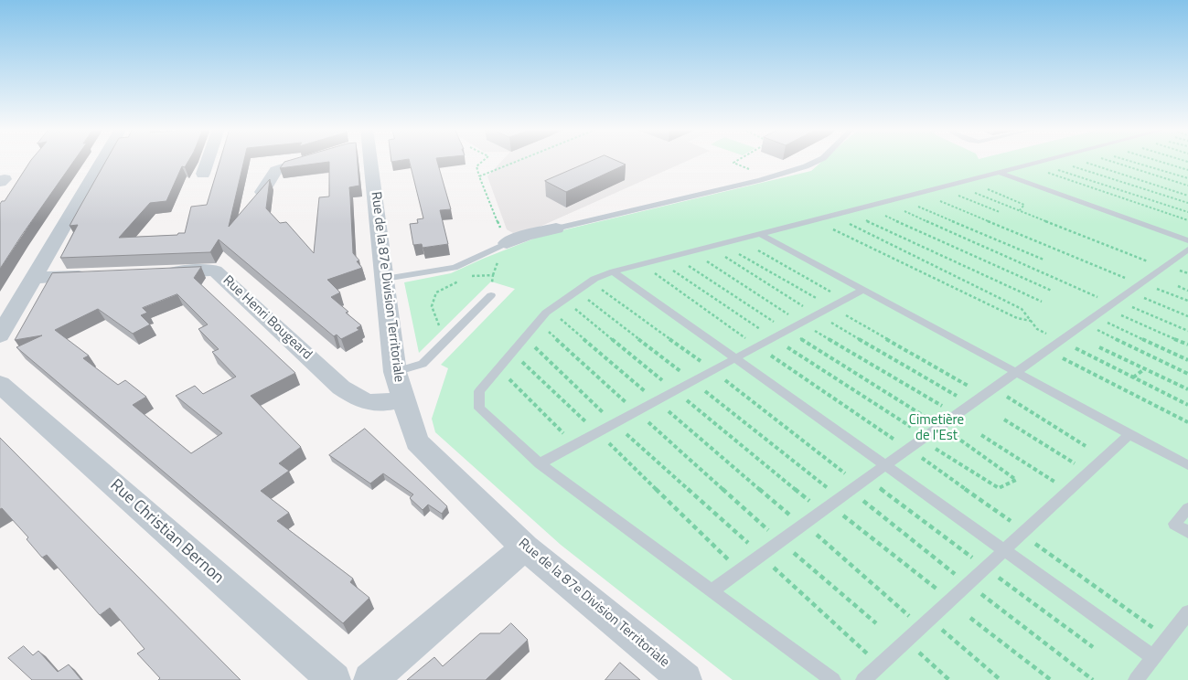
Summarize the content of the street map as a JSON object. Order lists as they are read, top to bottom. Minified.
{"streets":{"street":["Rue de la 87e Division Territoriale","Rue Henri Bougeard","Rue Christian Bernon"]},"crossings":[["Rue de la 87e Division Territoriale","Rue Henri Bougeard"]],"parks":["Cimetière de l'Est"]}
